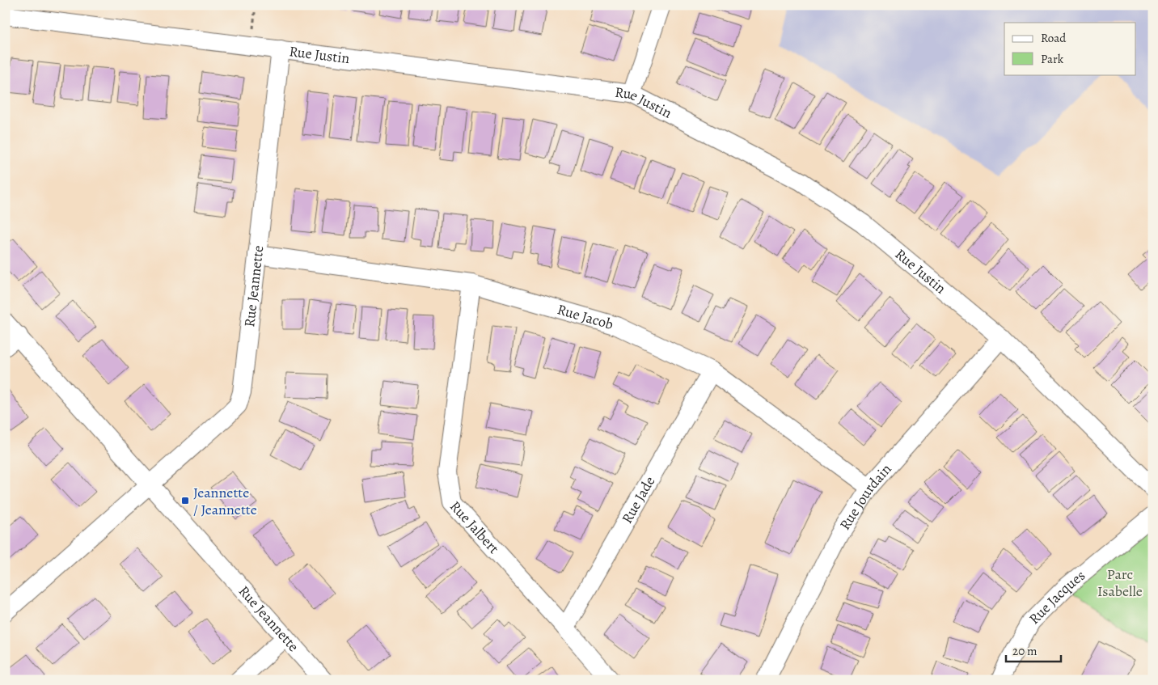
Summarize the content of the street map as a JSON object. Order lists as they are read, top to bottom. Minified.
{"streets":{"street":["Rue Justin","Rue Jeannette","Rue Jacob","Rue Jourdain","Rue Jade","Rue Jalbert","Rue Jacques"]},"crossings":[["Rue Justin","Rue Jeannette"],["Rue Justin","Rue Jourdain"],["Rue Jeannette","Rue Jacob"],["Rue Jacob","Rue Jourdain"],["Rue Jacob","Rue Jade"],["Rue Jacob","Rue Jalbert"],["Rue Jade","Rue Jalbert"]],"parks":["Parc Isabelle"],"places":{"transit":["Jeannette / Jeannette"]},"legend":["Road","Park"],"scale_bar":"20 m"}
